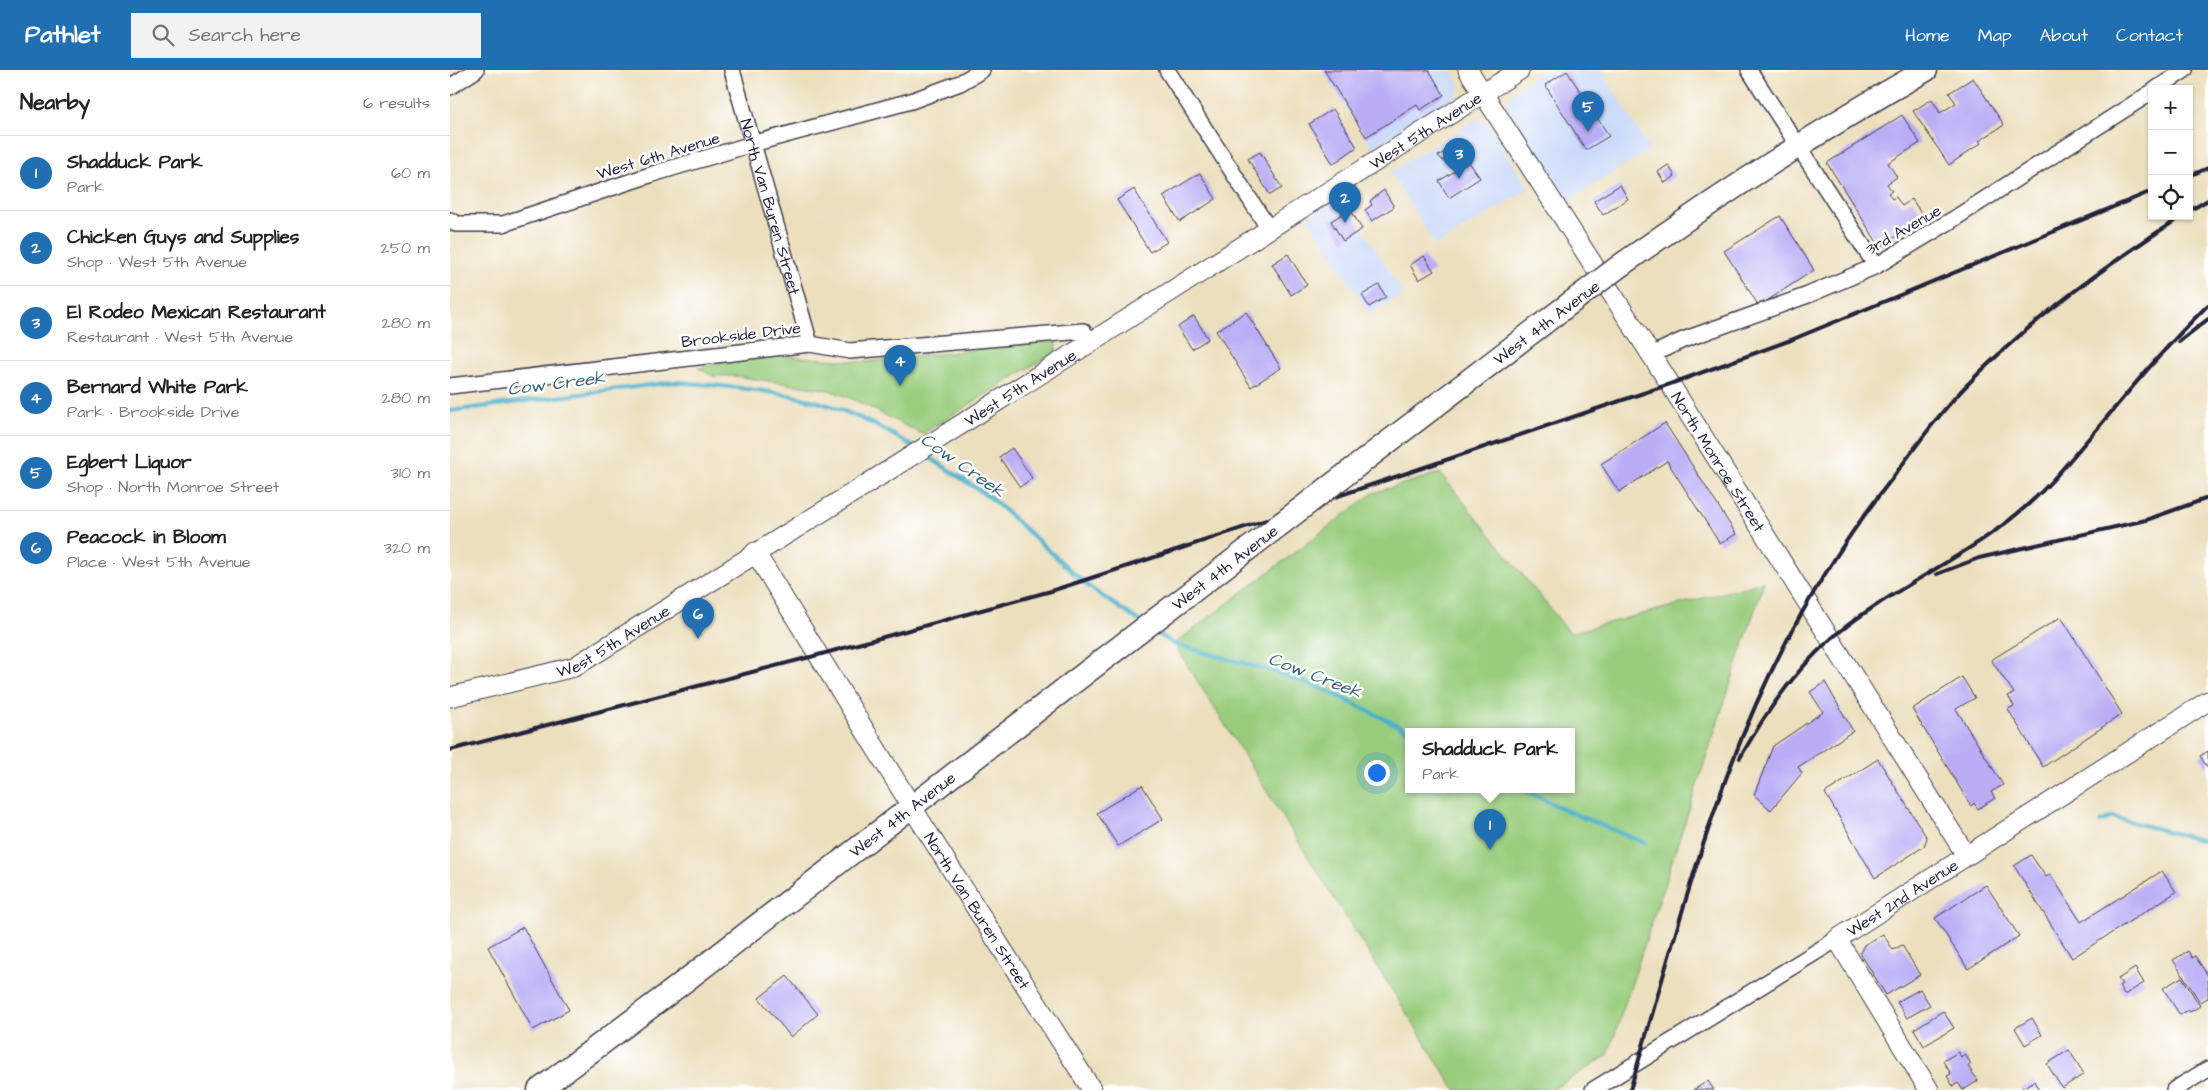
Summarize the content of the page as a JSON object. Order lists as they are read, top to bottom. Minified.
{"streets":{"main road":["West 4th Avenue"],"street":["West 5th Avenue","West 6th Avenue","North Van Buren Street","3rd Avenue","Brookside Drive","North Monroe Street","West 2nd Avenue"]},"crossings":[["West 5th Avenue","North Van Buren Street"],["West 5th Avenue","Brookside Drive"],["West 5th Avenue","North Monroe Street"],["West 6th Avenue","North Van Buren Street"],["North Van Buren Street","West 4th Avenue"],["North Van Buren Street","Brookside Drive"],["3rd Avenue","North Monroe Street"],["North Monroe Street","West 2nd Avenue"]],"water":["Cow Creek"],"page":{"header":"Pathlet","search":"Search here","nav":["Home","Map","About","Contact"],"heading":["Nearby","6 results"],"map_buttons":["+","−"],"pins":["5","3","2","4","6","1"],"list":[{"mark":"1","name":"Shadduck Park","note":"Park","value":"60 m"},{"mark":"2","name":"Chicken Guys and Supplies","note":"Shop · West 5th Avenue","value":"250 m"},{"mark":"3","name":"El Rodeo Mexican Restaurant","note":"Restaurant · West 5th Avenue","value":"280 m"},{"mark":"4","name":"Bernard White Park","note":"Park · Brookside Drive","value":"280 m"},{"mark":"5","name":"Egbert Liquor","note":"Shop · North Monroe Street","value":"310 m"},{"mark":"6","name":"Peacock in Bloom","note":"Place · West 5th Avenue","value":"320 m"}],"popup":["Shadduck Park","Park"]}}
